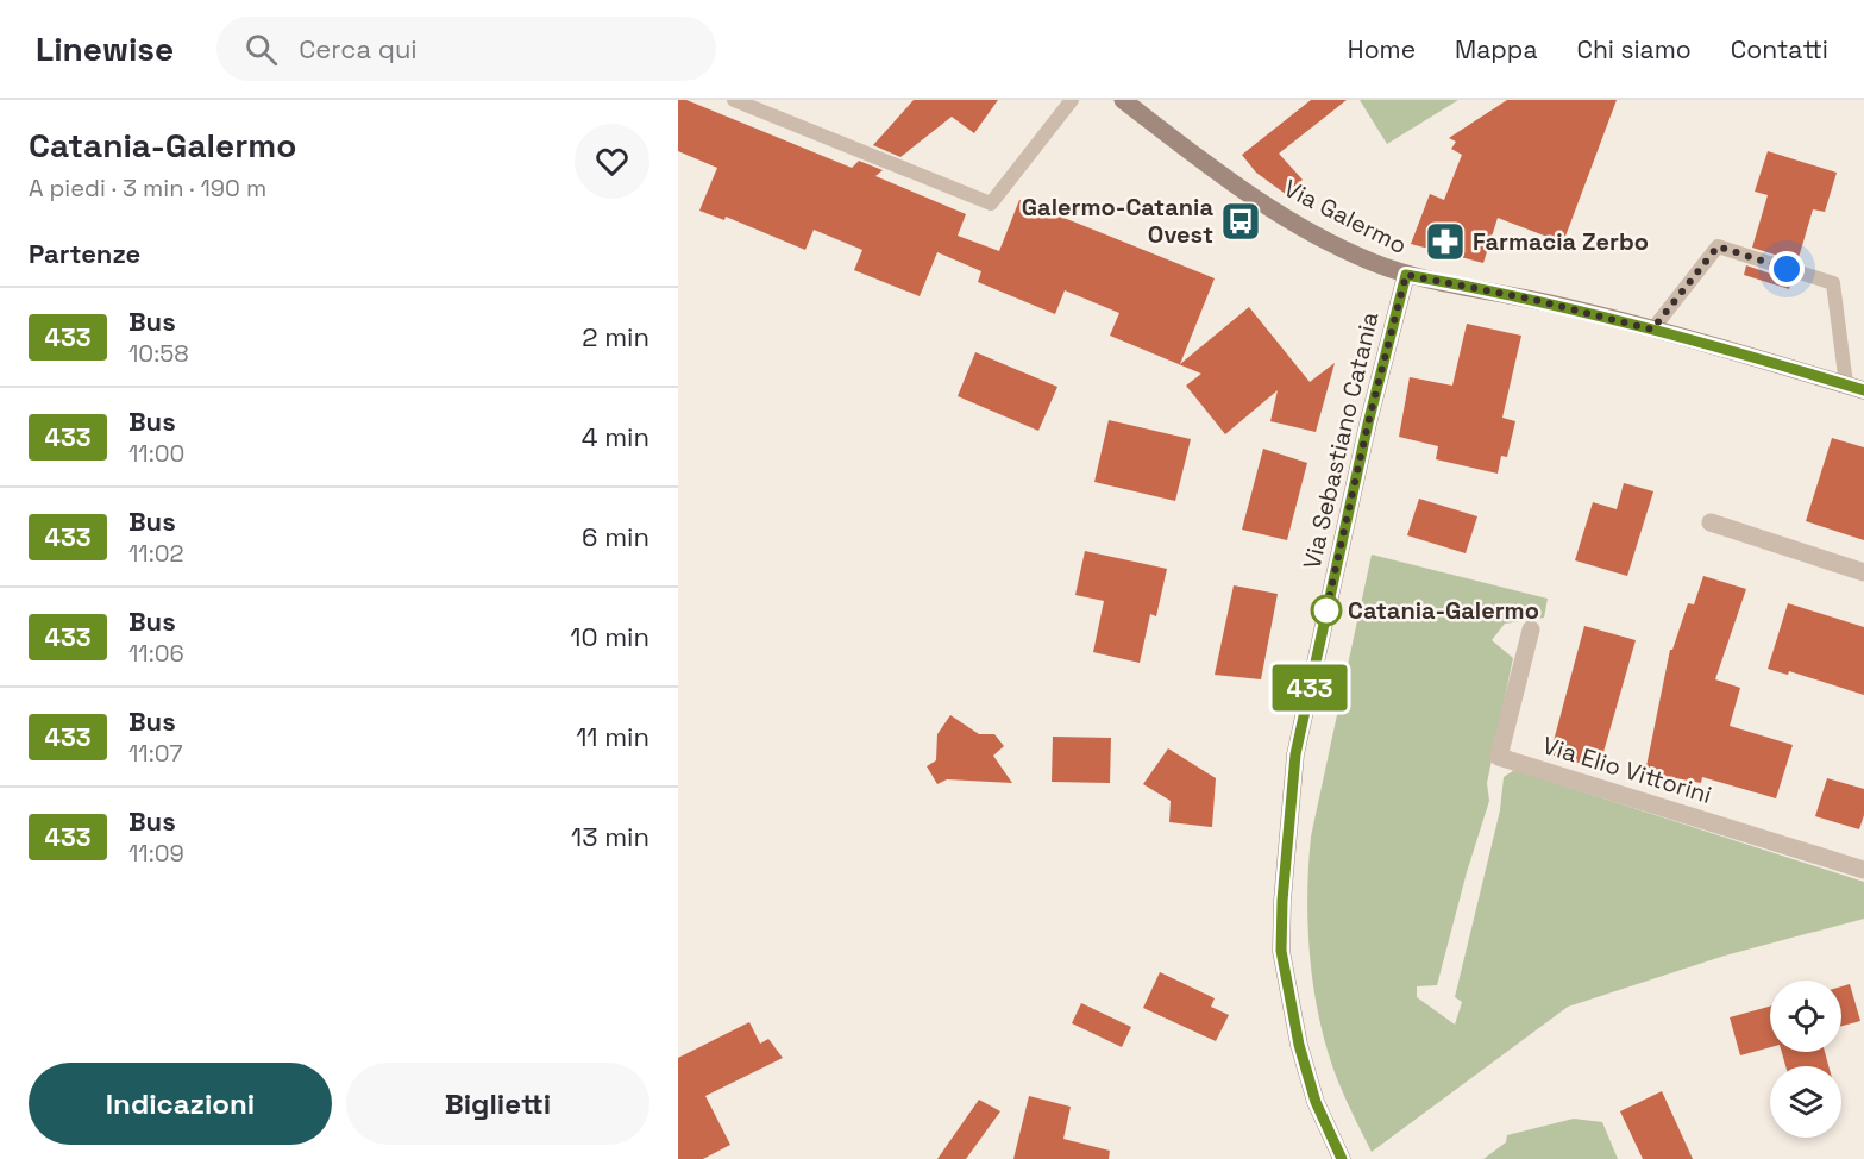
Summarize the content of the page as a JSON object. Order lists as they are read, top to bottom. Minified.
{"streets":{"main road":["Via Galermo","Via Sebastiano Catania"],"street":["Via Elio Vittorini"]},"crossings":[["Via Galermo","Via Sebastiano Catania"]],"places":{"bus stop":["Galermo-Catania Ovest"],"pharmacy":["Farmacia Zerbo"],"other":["Catania-Galermo"]},"lines":["bus line 433"],"page":{"header":"Linewise","search":"Cerca qui","nav":["Home","Mappa","Chi siamo","Contatti"],"heading":[["Catania-Galermo","A piedi · 3 min · 190 m"],"Partenze"],"on_map":"433","list":[{"mark":"433","name":"Bus","note":"10:58","value":"2 min"},{"mark":"433","name":"Bus","note":"11:00","value":"4 min"},{"mark":"433","name":"Bus","note":"11:02","value":"6 min"},{"mark":"433","name":"Bus","note":"11:06","value":"10 min"},{"mark":"433","name":"Bus","note":"11:07","value":"11 min"},{"mark":"433","name":"Bus","note":"11:09","value":"13 min"}],"buttons":["Indicazioni","Biglietti"]}}
